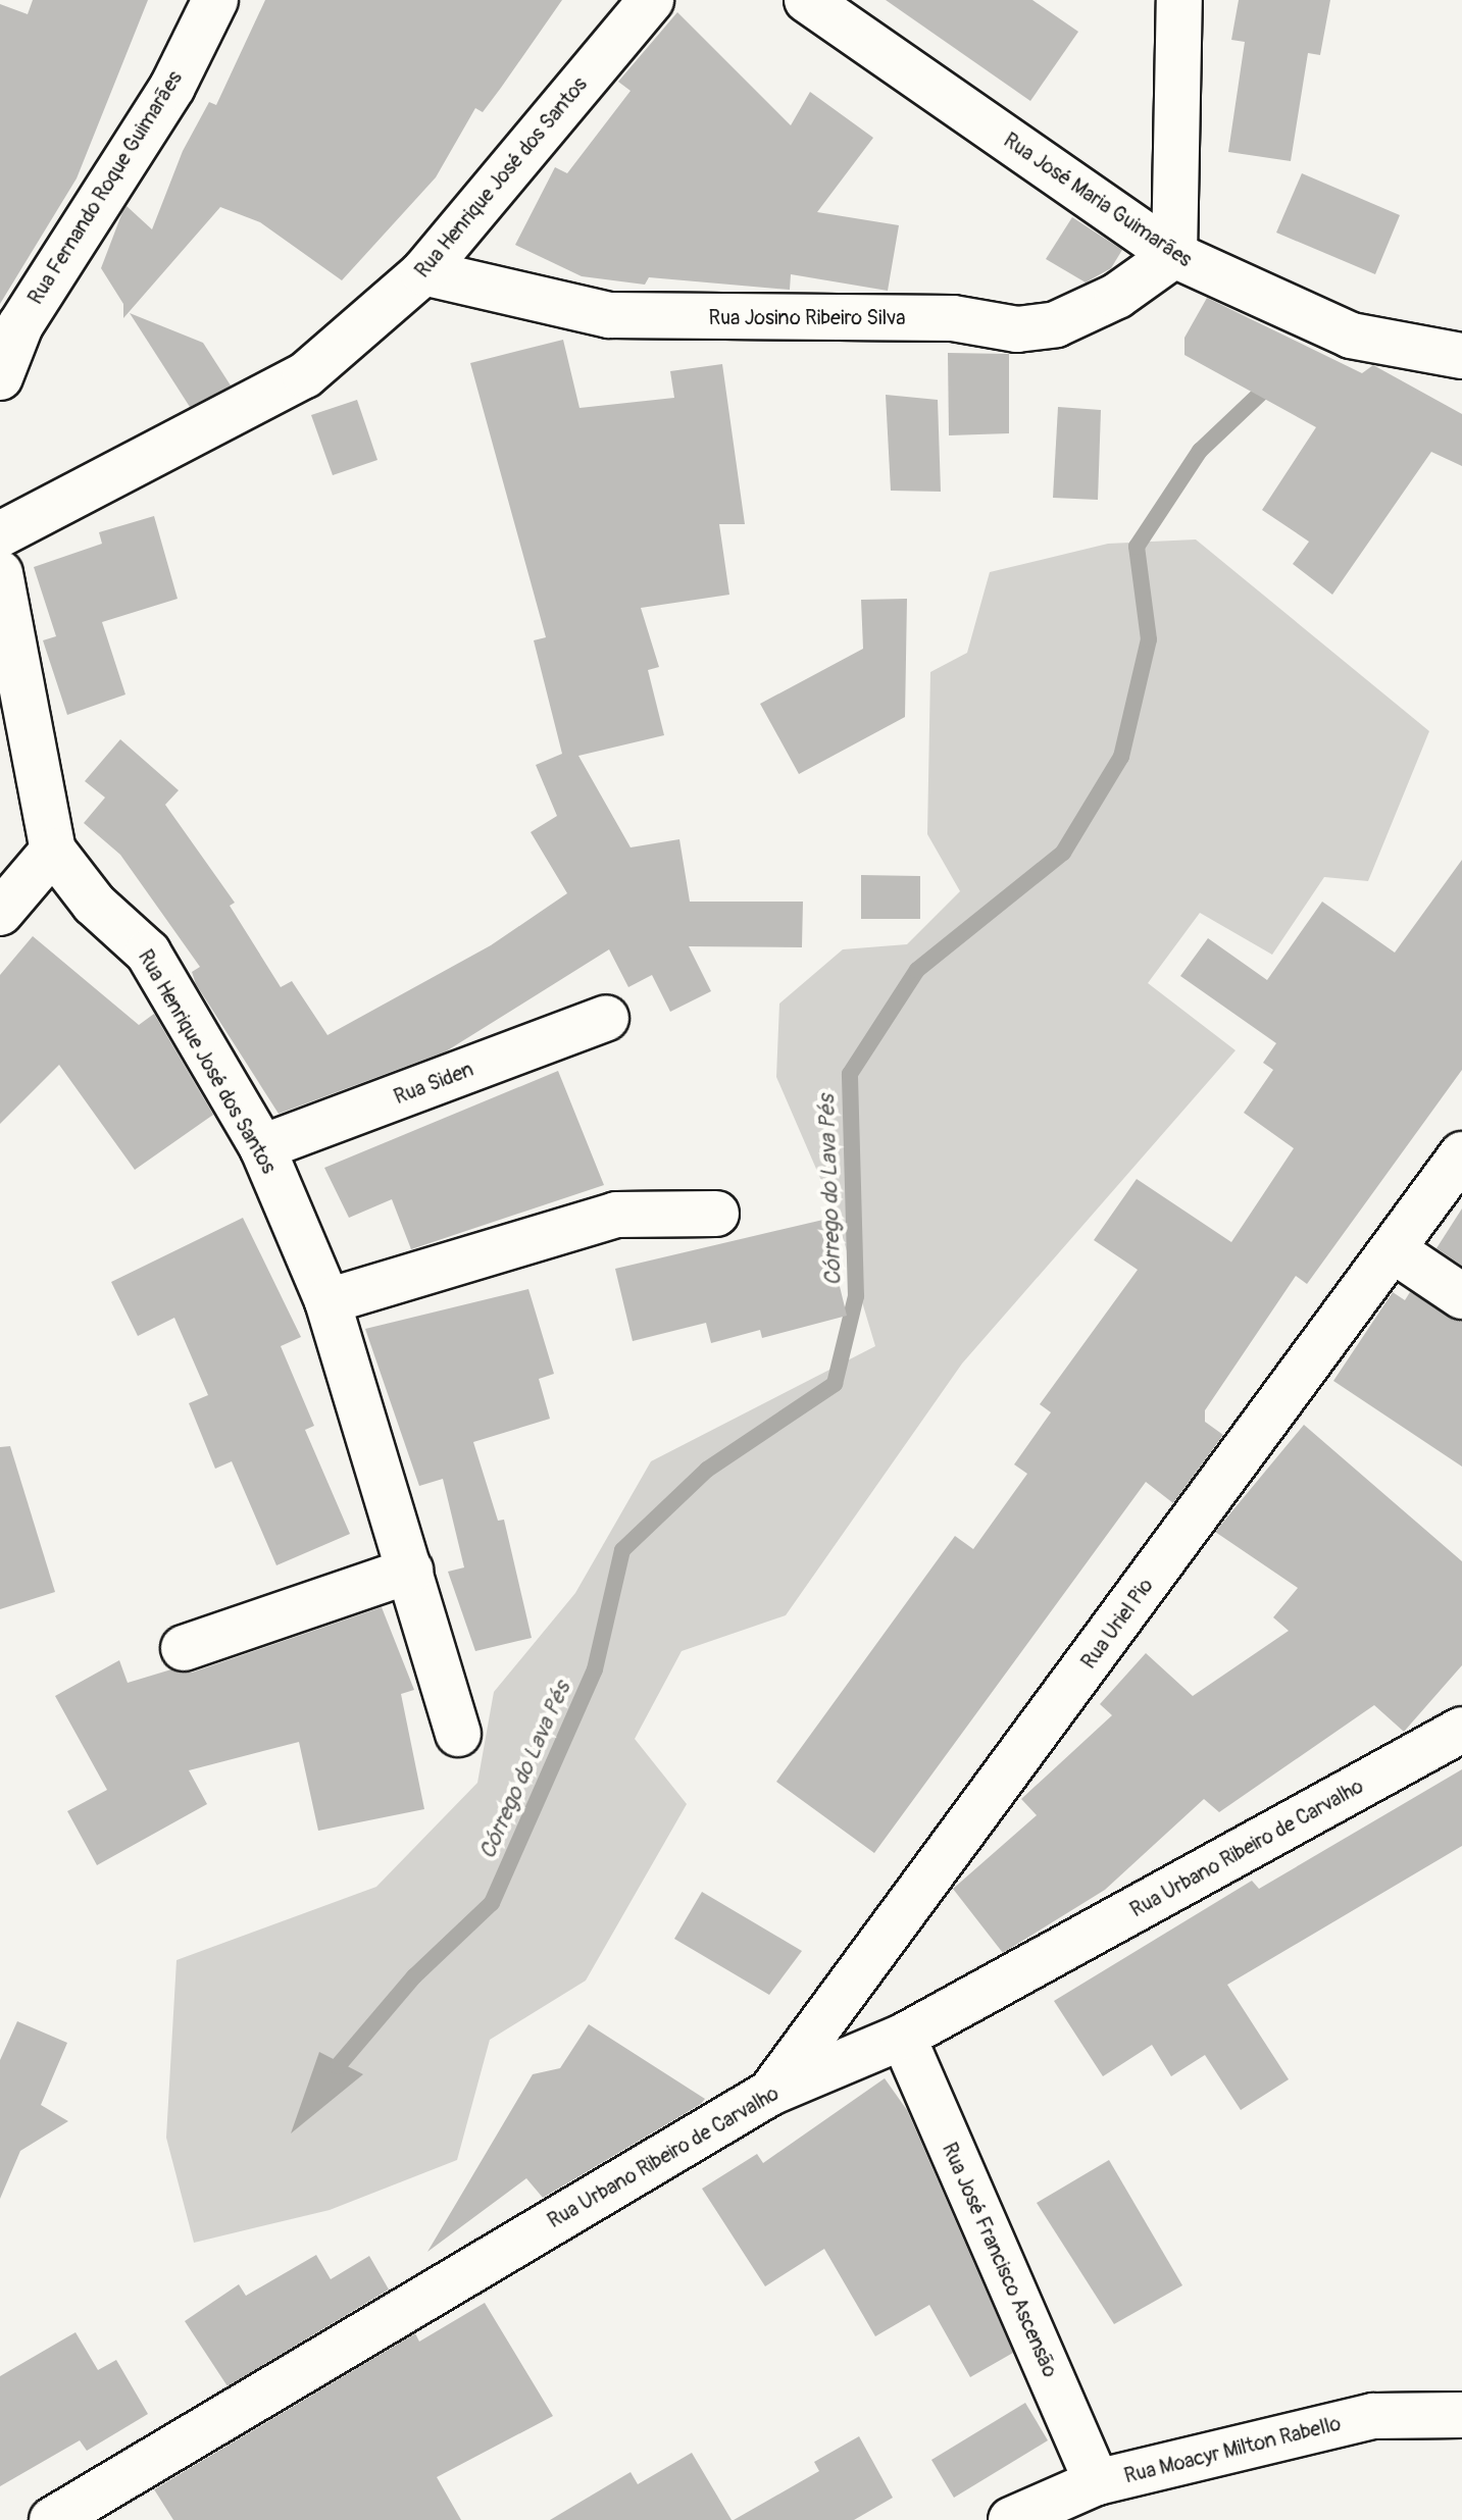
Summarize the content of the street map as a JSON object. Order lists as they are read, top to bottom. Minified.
{"streets":{"street":["Rua Henrique José dos Santos","Rua Fernando Roque Guimarães","Rua José Maria Guimarães","Rua Josino Ribeiro Silva","Rua Siden","Rua Uriel Pio","Rua Urbano Ribeiro de Carvalho","Rua José Francisco Ascensão","Rua Moacyr Milton Rabello"]},"crossings":[["Rua Henrique José dos Santos","Rua Josino Ribeiro Silva"],["Rua Henrique José dos Santos","Rua Siden"],["Rua José Maria Guimarães","Rua Josino Ribeiro Silva"],["Rua Uriel Pio","Rua Urbano Ribeiro de Carvalho"],["Rua Urbano Ribeiro de Carvalho","Rua José Francisco Ascensão"],["Rua José Francisco Ascensão","Rua Moacyr Milton Rabello"]],"water":["Córrego do Lava Pés"]}
